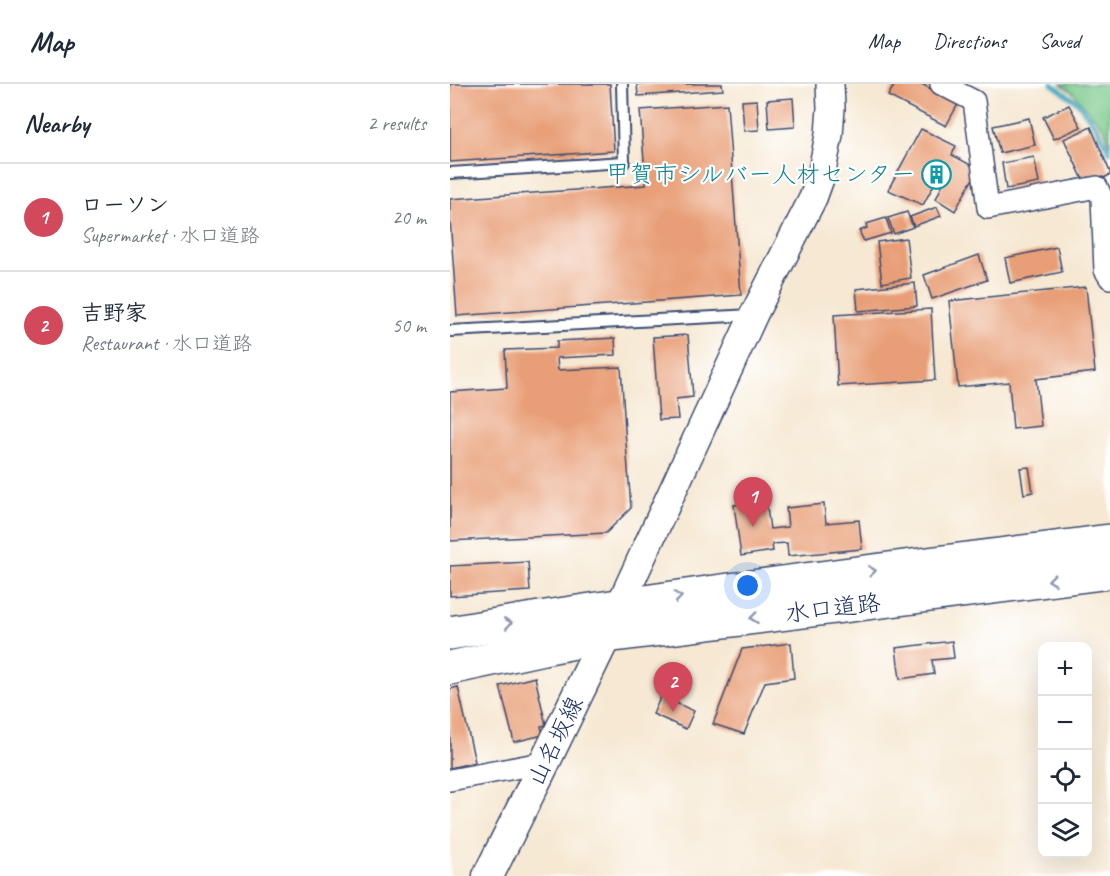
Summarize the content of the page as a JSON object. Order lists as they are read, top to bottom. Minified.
{"streets":{"highway":["水口道路"],"main road":["山名坂線"]},"crossings":[["水口道路","山名坂線"]],"places":{"building":["甲賀市シルバー人材センター"]},"page":{"header":"Map","nav":["Map","Directions","Saved"],"heading":["Nearby","2 results"],"list":[{"mark":"1","name":"ローソン","note":"Supermarket · 水口道路","value":"20 m"},{"mark":"2","name":"吉野家","note":"Restaurant · 水口道路","value":"50 m"}],"pins":["1","2"],"map_buttons":["+","−"]}}
